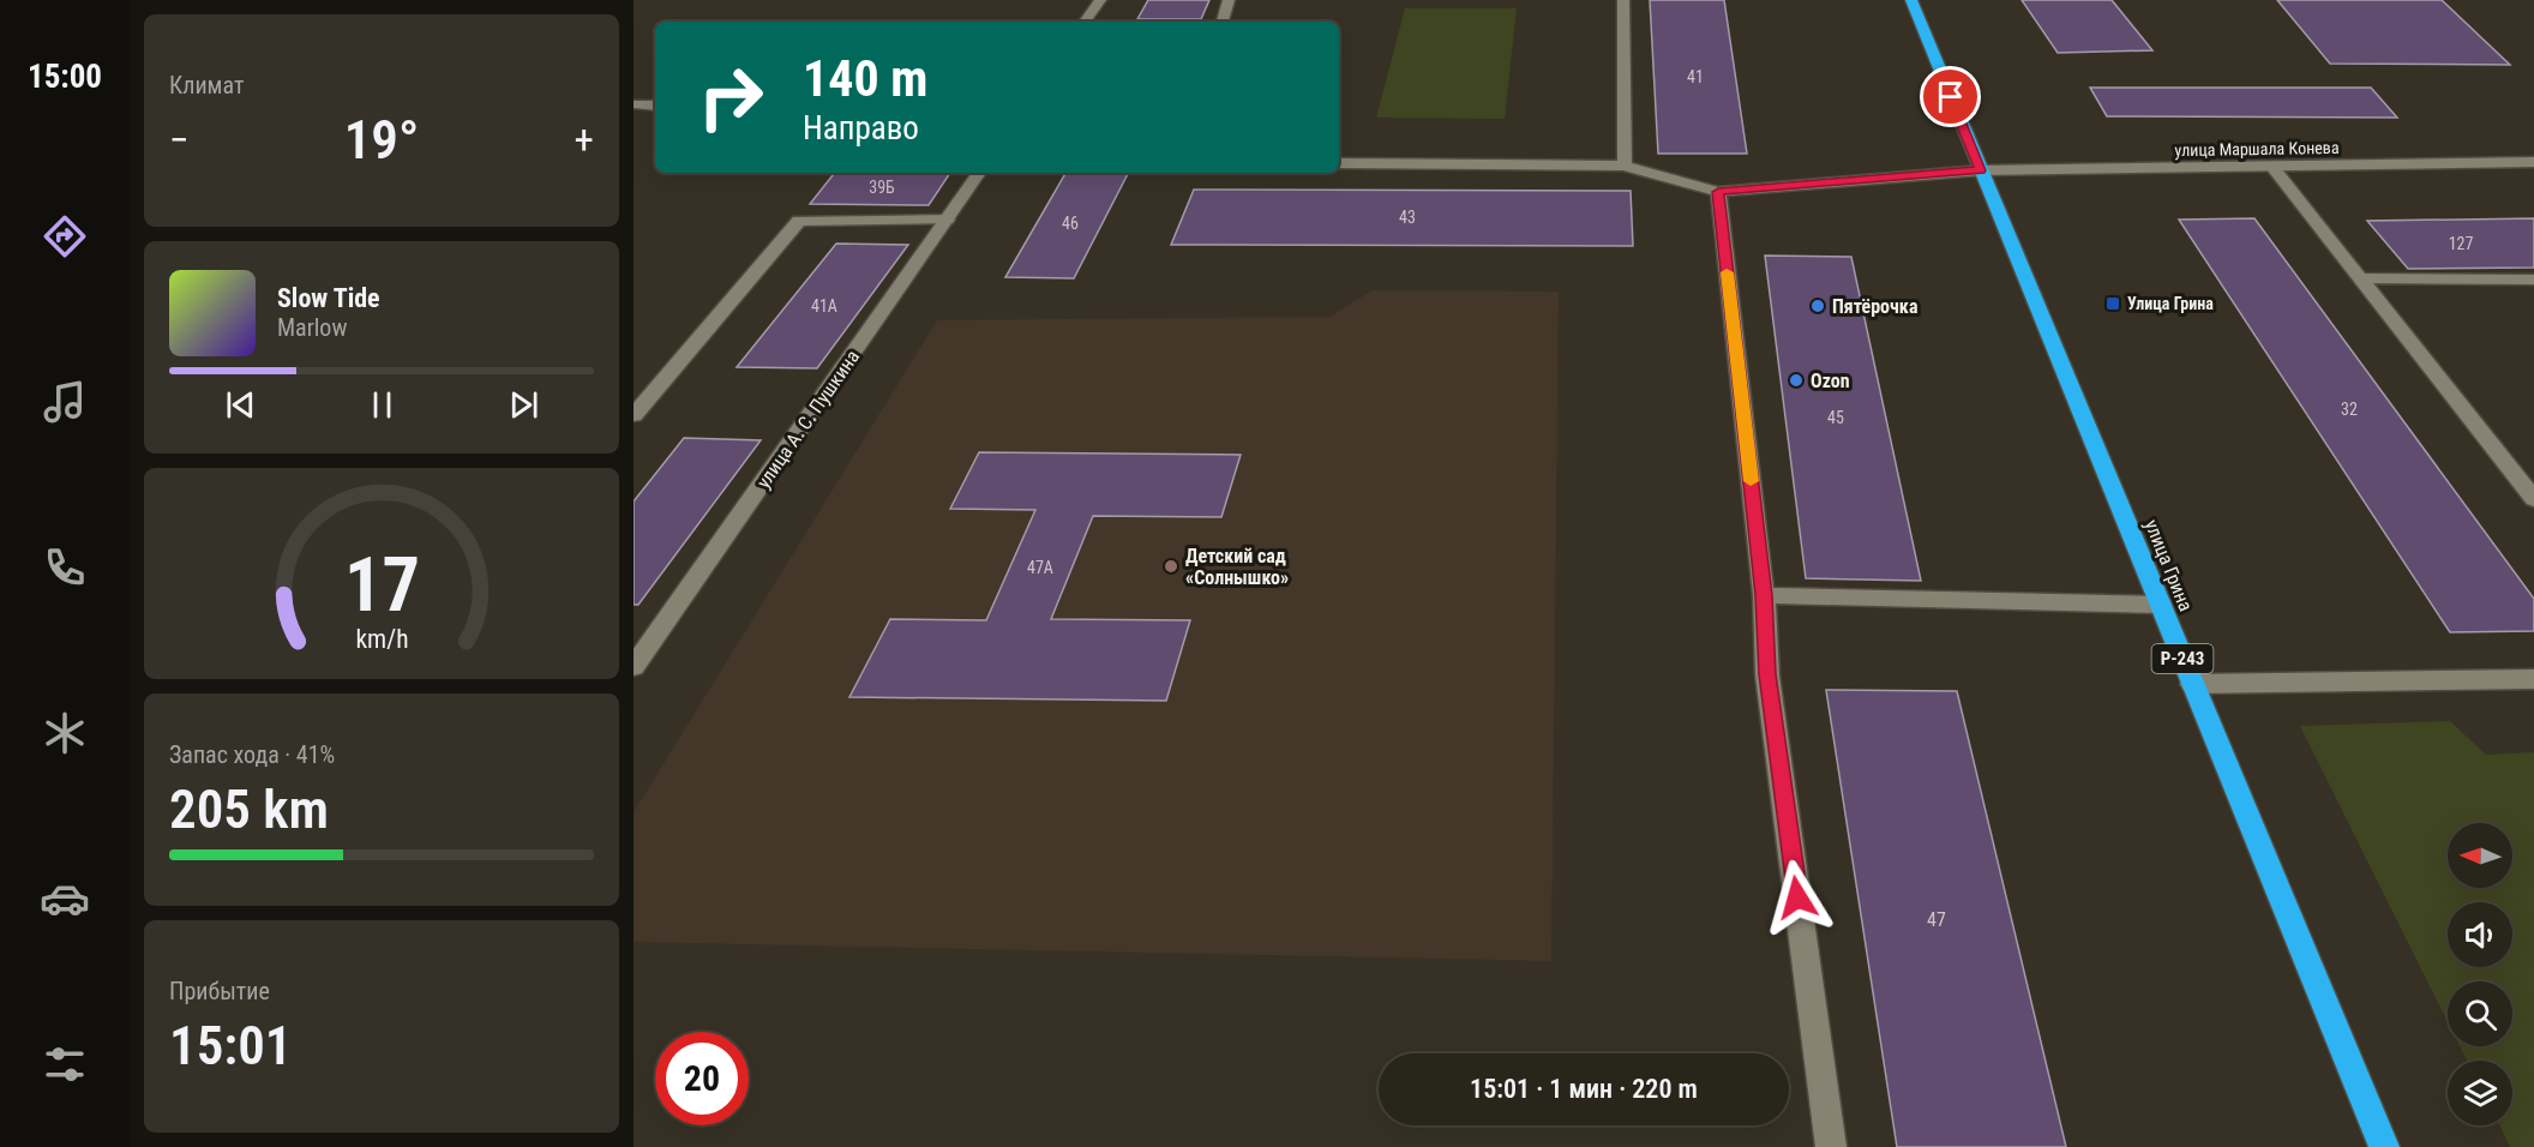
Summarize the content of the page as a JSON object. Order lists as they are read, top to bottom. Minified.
{"streets":{"highway":["улица Грина","Р-243"],"street":["улица Маршала Конева","улица А. С. Пушкина"]},"crossings":[["улица Маршала Конева","улица Грина"]],"places":{"transit":["Улица Грина"],"other":["Пятёрочка","Ozon","Детский сад «Солнышко»"]},"house_numbers":["41","39Б","43","46","127","41А","32","45","47А","47"],"north":"left","page":{"tabs":"15:00","tile":["Климат",["Запас хода · 41%","205 km"],["Прибытие","15:01"]],"turn":["140 m","Направо"],"heat":["−","19°","+"],"song":["Slow Tide","Marlow"],"limit":"20","trip":"15:01 · 1 мин · 220 m","gauge":["17","km/h"]}}
